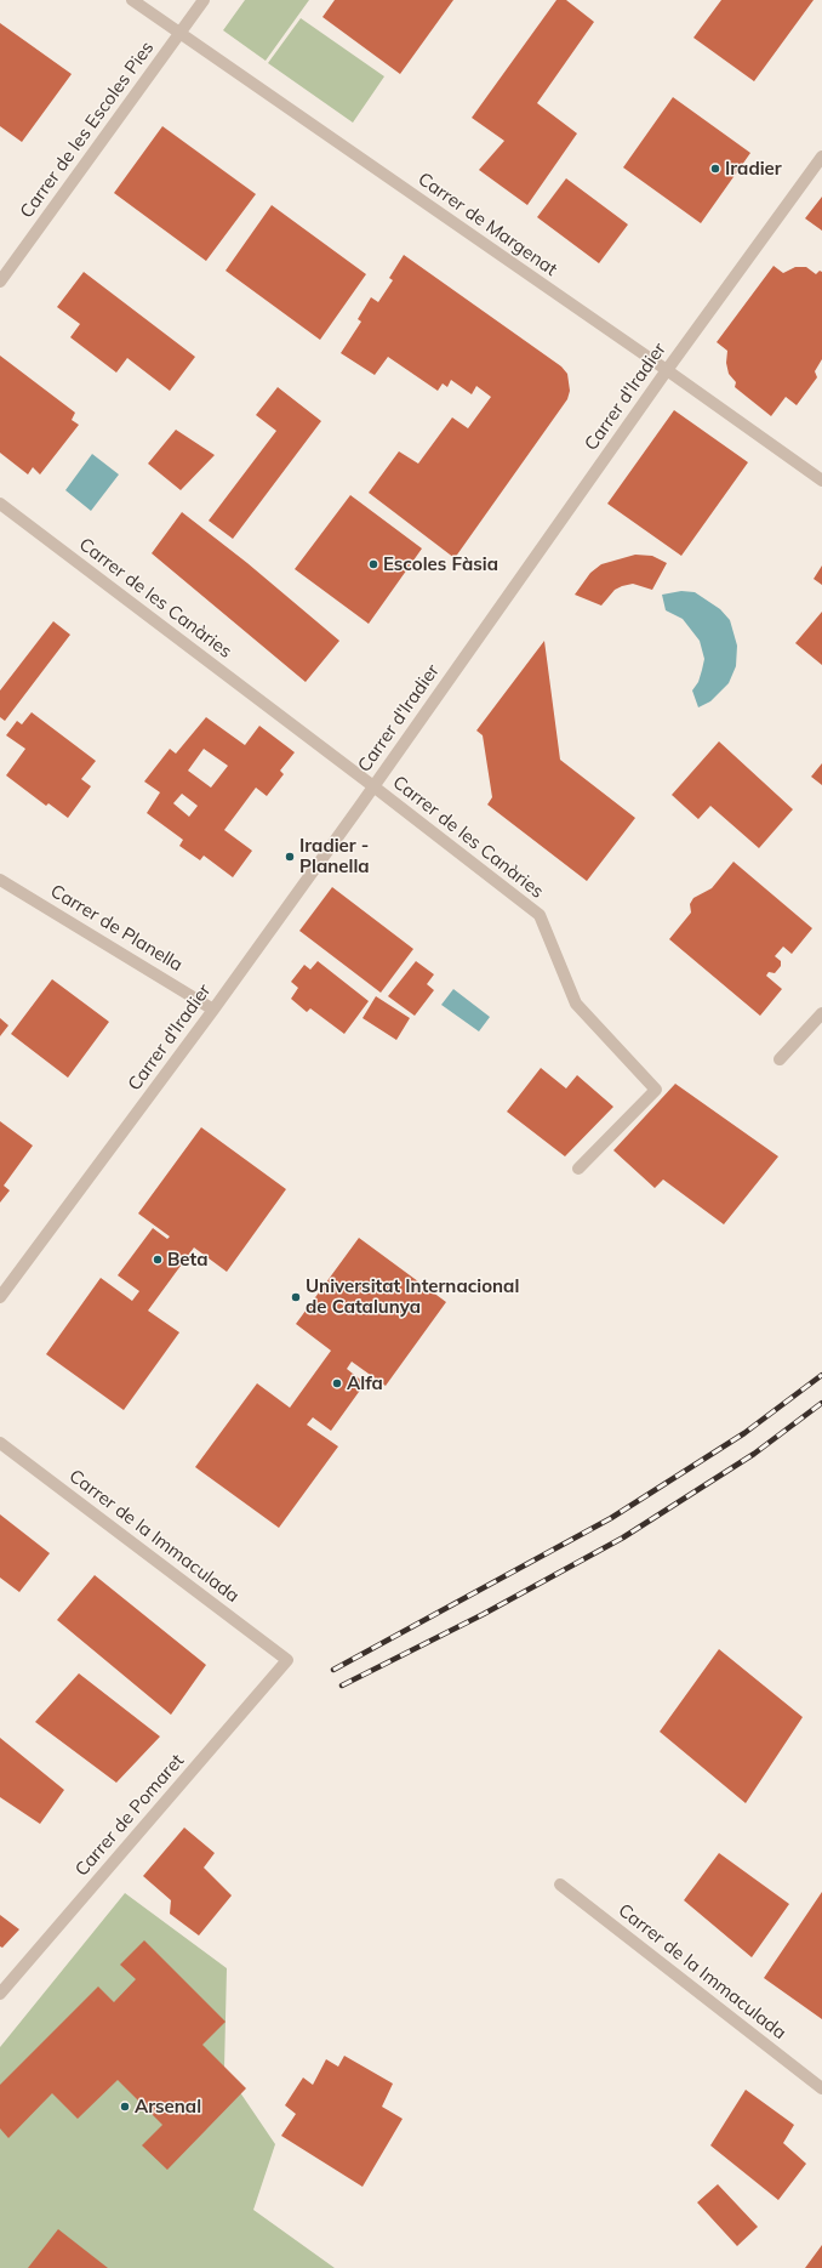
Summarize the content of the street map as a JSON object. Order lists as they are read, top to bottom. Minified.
{"streets":{"street":["Carrer de les Escoles Pies","Carrer de Margenat","Carrer d'Iradier","Carrer de les Canàries","Carrer de Planella","Carrer de la Immaculada","Carrer de Pomaret"]},"crossings":[["Carrer de les Escoles Pies","Carrer de Margenat"],["Carrer de Margenat","Carrer d'Iradier"],["Carrer d'Iradier","Carrer de les Canàries"],["Carrer d'Iradier","Carrer de Planella"],["Carrer de la Immaculada","Carrer de Pomaret"]],"places":["Iradier","Escoles Fàsia","Iradier - Planella","Beta","Universitat Internacional de Catalunya","Alfa","Arsenal"]}
